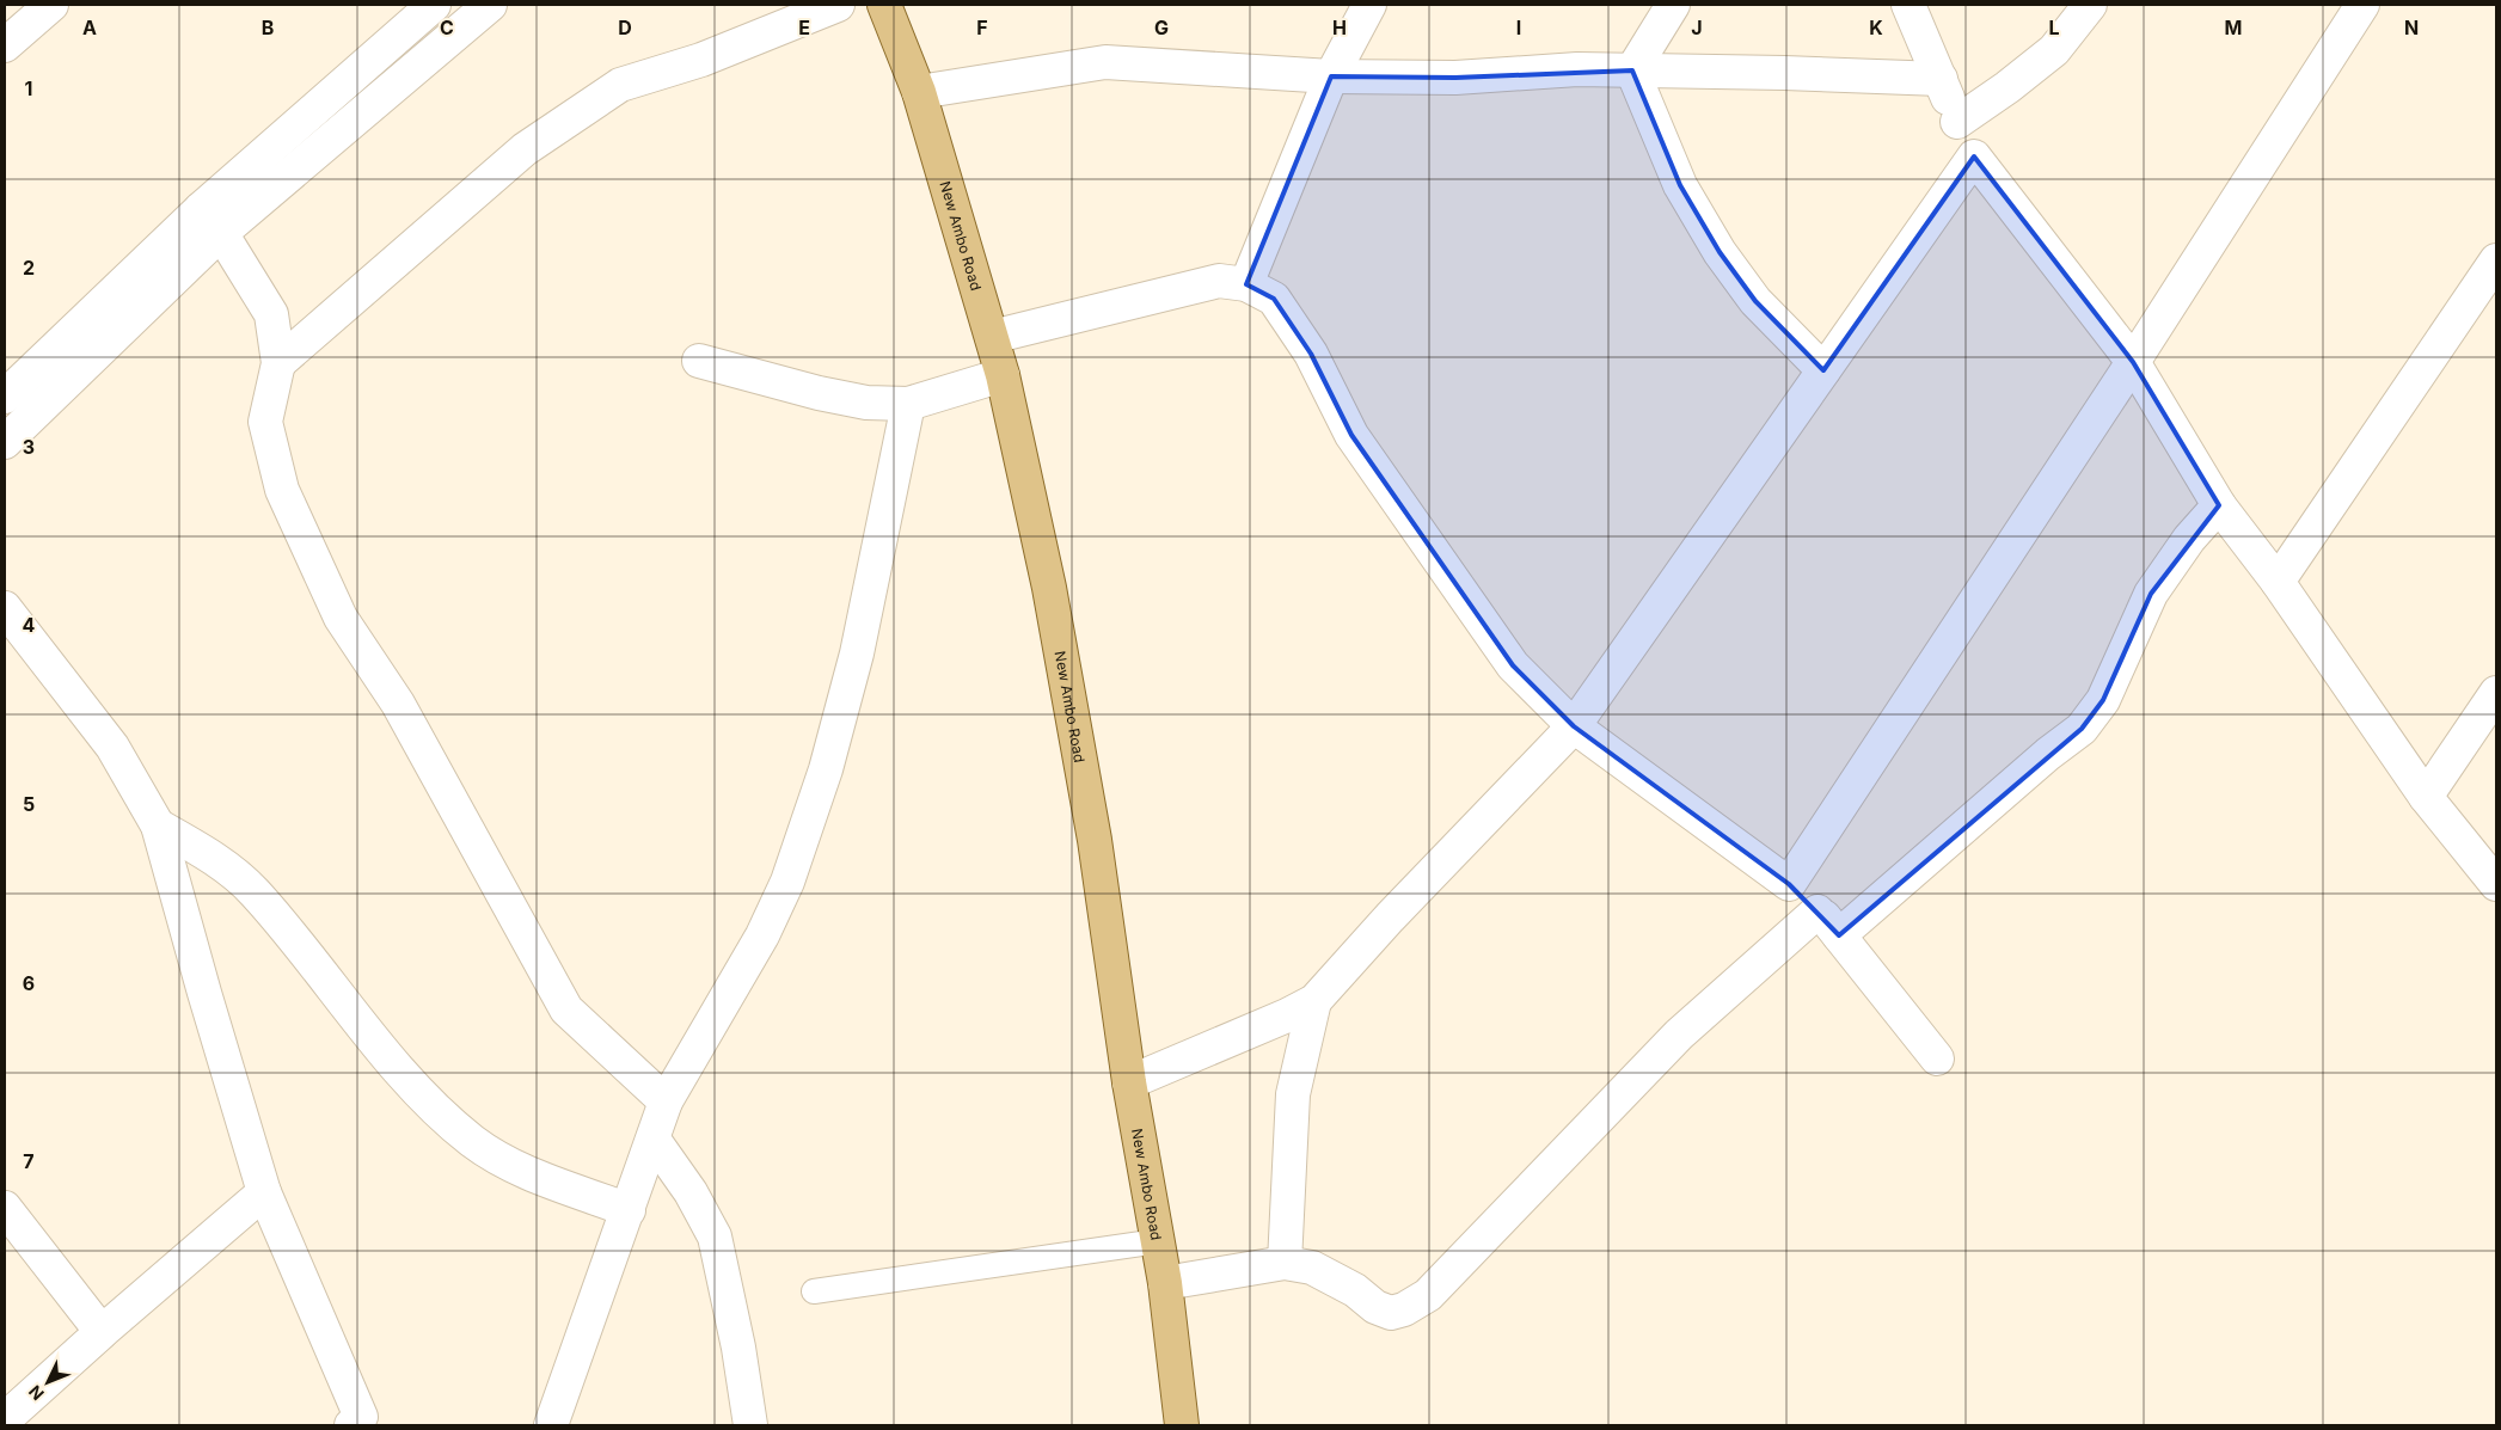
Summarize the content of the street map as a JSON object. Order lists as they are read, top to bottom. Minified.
{"streets":{"main road":["New Ambo Road"]},"north":"bottom left","grid":{"columns":["A","B","C","D","E","F","G","H","I","J","K","L","M","N"],"rows":["1","2","3","4","5","6","7"]}}
